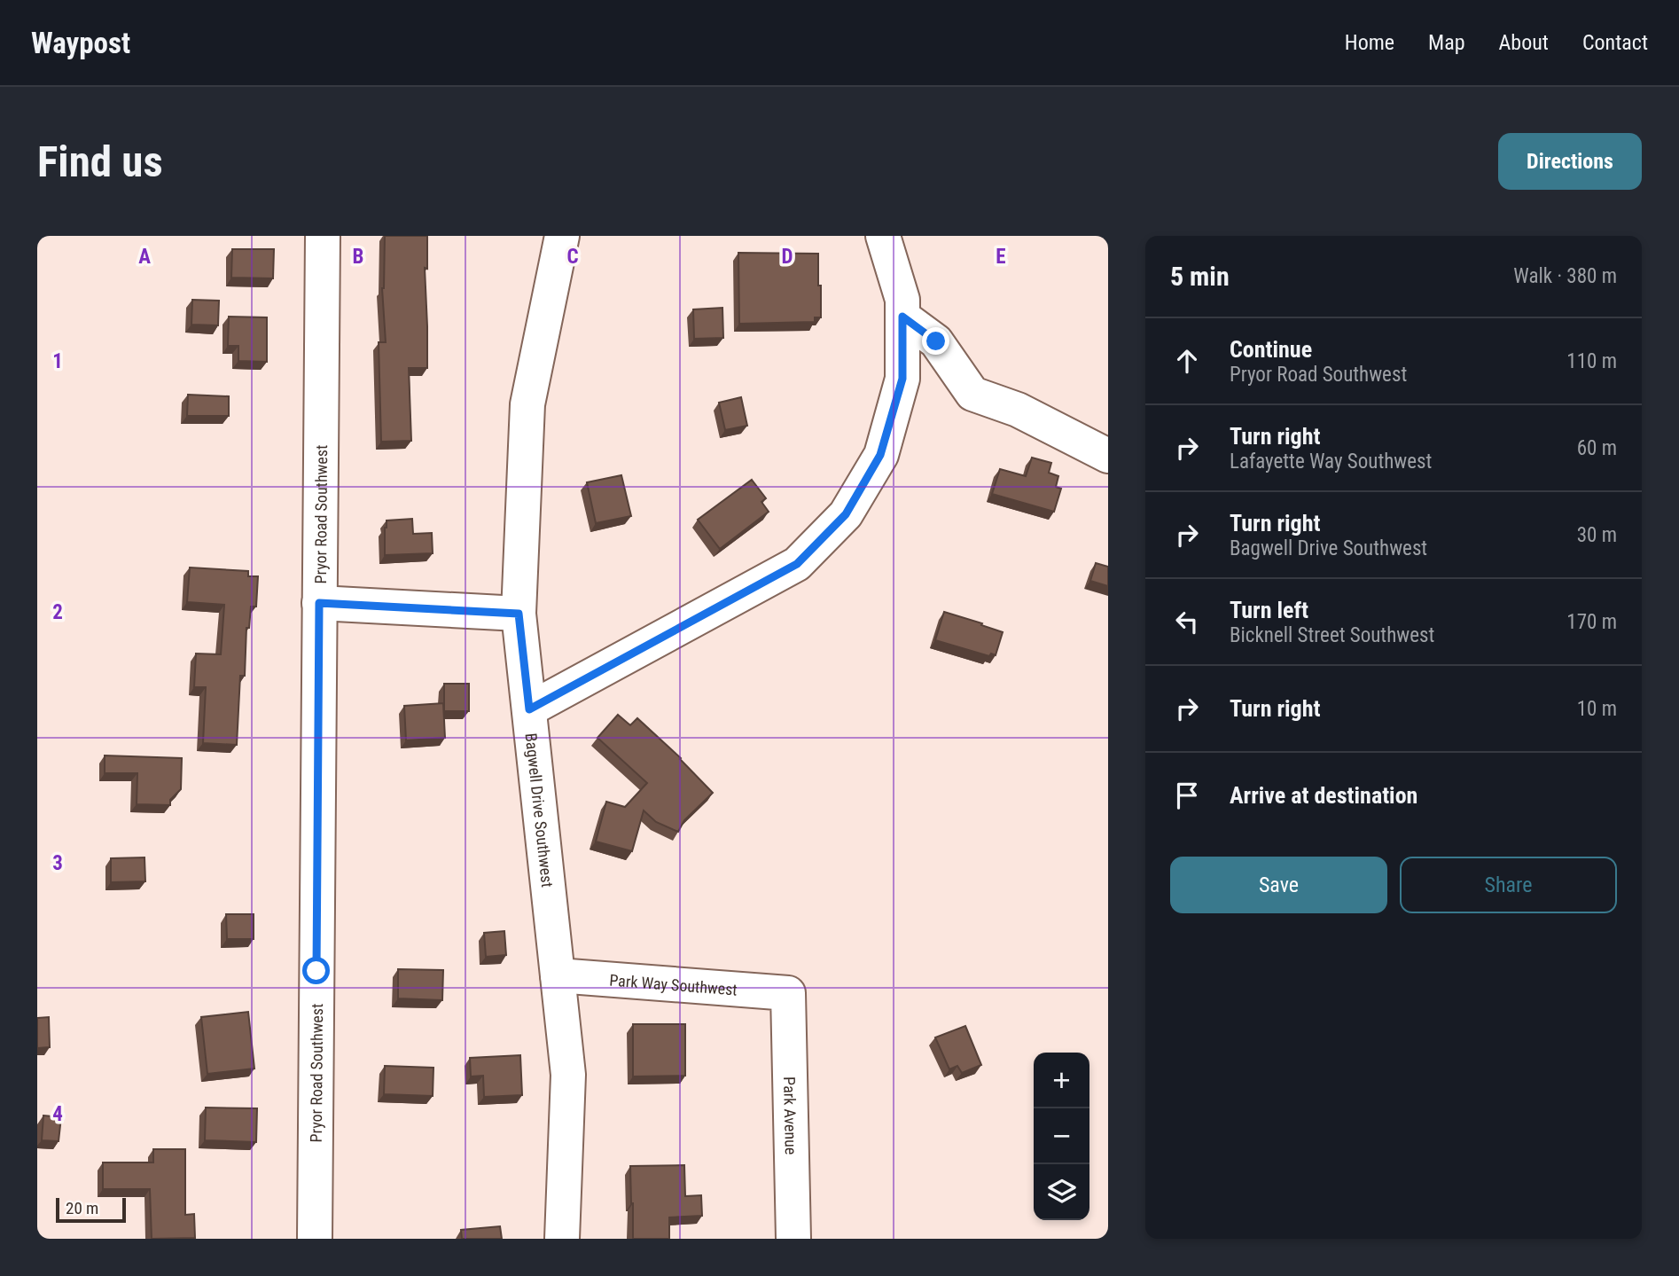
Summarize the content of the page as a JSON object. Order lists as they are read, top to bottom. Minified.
{"streets":{"street":["Pryor Road Southwest","Bagwell Drive Southwest","Park Way Southwest","Park Avenue"]},"crossings":[["Bagwell Drive Southwest","Park Way Southwest"],["Park Way Southwest","Park Avenue"]],"scale_bar":"20 m","page":{"header":"Waypost","nav":["Home","Map","About","Contact"],"buttons":["Directions",["Save","Share"]],"title":"Find us","heading":["5 min","Walk · 380 m"],"list":[["Continue","Pryor Road Southwest","110 m"],["Turn right","Lafayette Way Southwest","60 m"],["Turn right","Bagwell Drive Southwest","30 m"],["Turn left","Bicknell Street Southwest","170 m"],["Turn right","10 m"],"Arrive at destination"],"map_buttons":["+","−"],"scale":"20 m"},"grid":{"columns":["A","B","C","D","E"],"rows":["1","2","3","4"]}}
